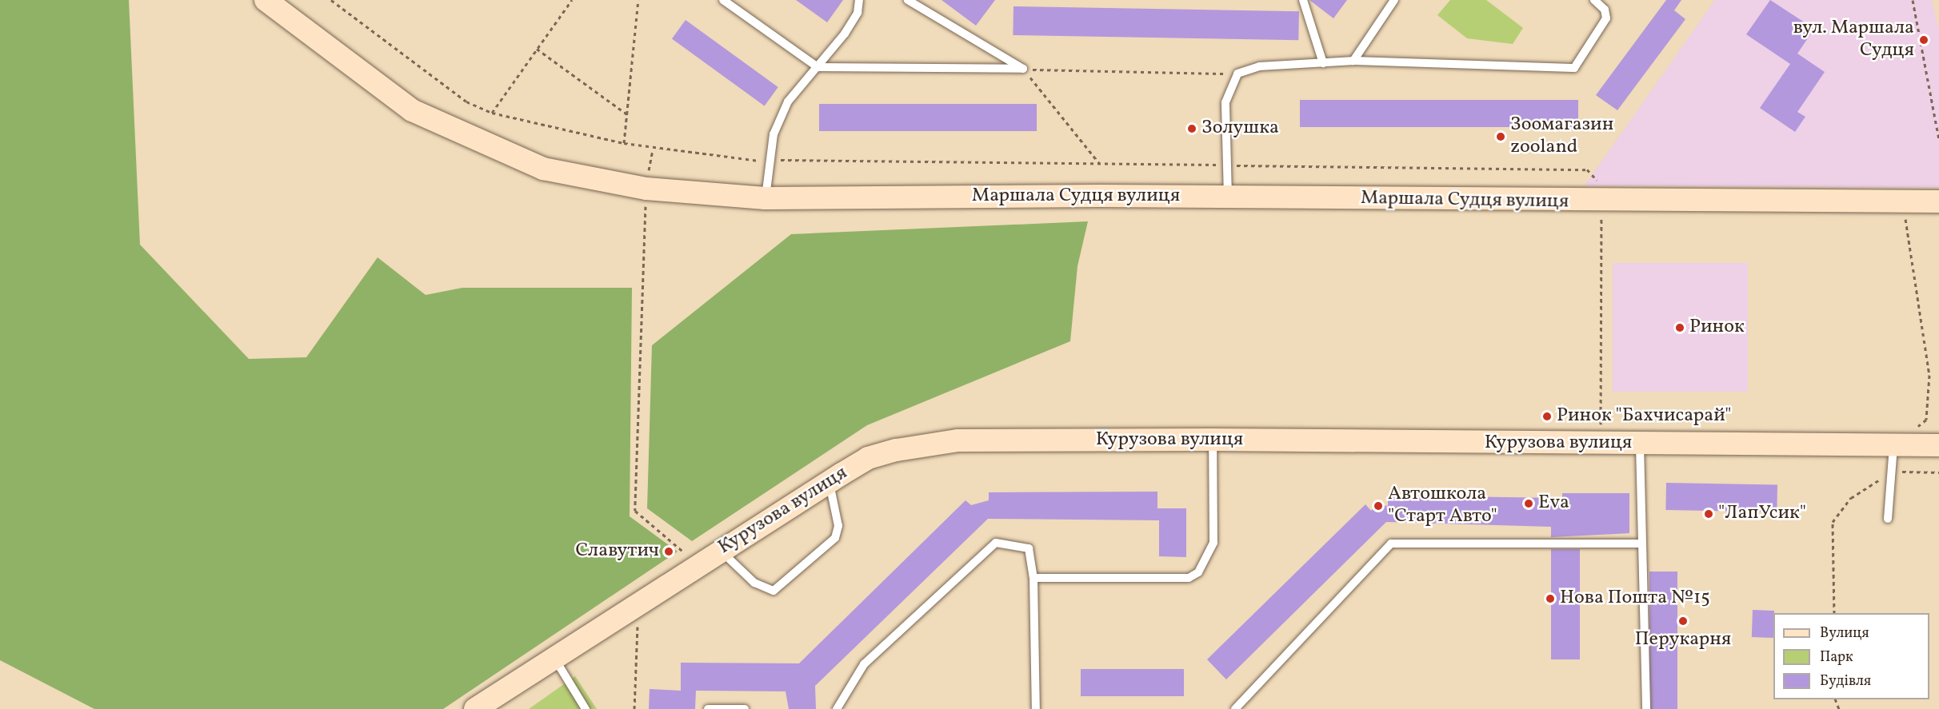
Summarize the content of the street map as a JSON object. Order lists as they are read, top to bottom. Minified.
{"streets":{"street":["Маршала Судця вулиця","Курузова вулиця"]},"places":["вул. Маршала Судця","Золушка","Зоомагазин zooland","Ринок","Ринок \"Бахчисарай\"","Eva","Автошкола \"Старт Авто\"","\"ЛапУсик\"","Славутич","Нова Пошта №15","Перукарня"],"legend":["Вулиця","Парк","Будівля"]}
